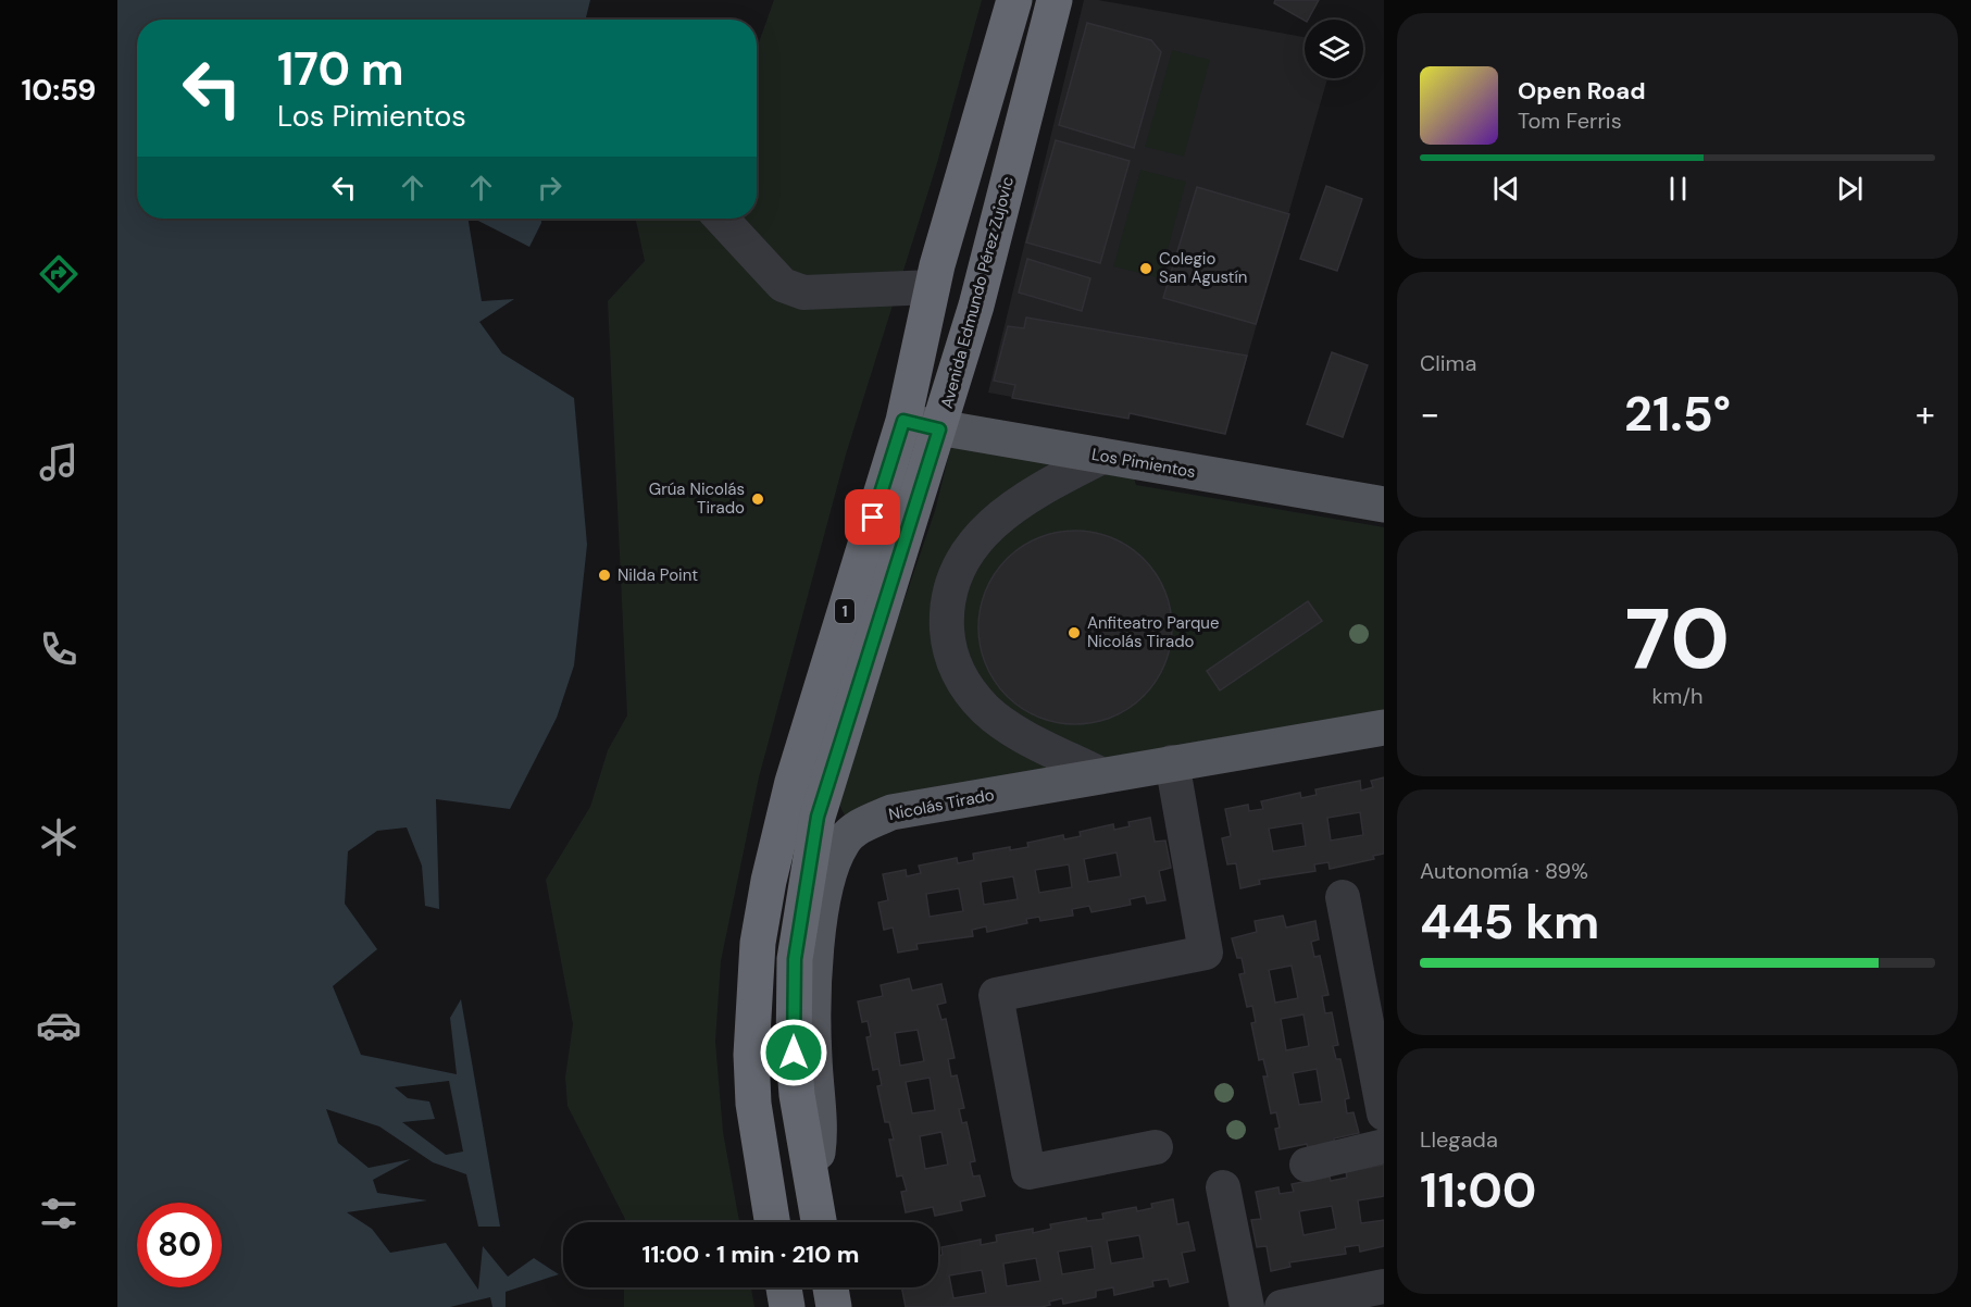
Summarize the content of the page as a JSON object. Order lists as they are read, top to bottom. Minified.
{"streets":{"highway":["Avenida Edmundo Pérez Zujovic","1"],"main road":["Los Pimientos","Nicolás Tirado"]},"crossings":[["Avenida Edmundo Pérez Zujovic","Los Pimientos"],["Avenida Edmundo Pérez Zujovic","Nicolás Tirado"],["Los Pimientos","1"]],"places":["Colegio San Agustín","Grúa Nicolás Tirado","Nilda Point","Anfiteatro Parque Nicolás Tirado"],"page":{"tabs":"10:59","turn":["170 m","Los Pimientos"],"song":["Open Road","Tom Ferris"],"tile":["Clima",["70","km/h"],["Autonomía · 89%","445 km"],["Llegada","11:00"]],"heat":["−","21.5°","+"],"limit":"80","trip":"11:00 · 1 min · 210 m"}}
